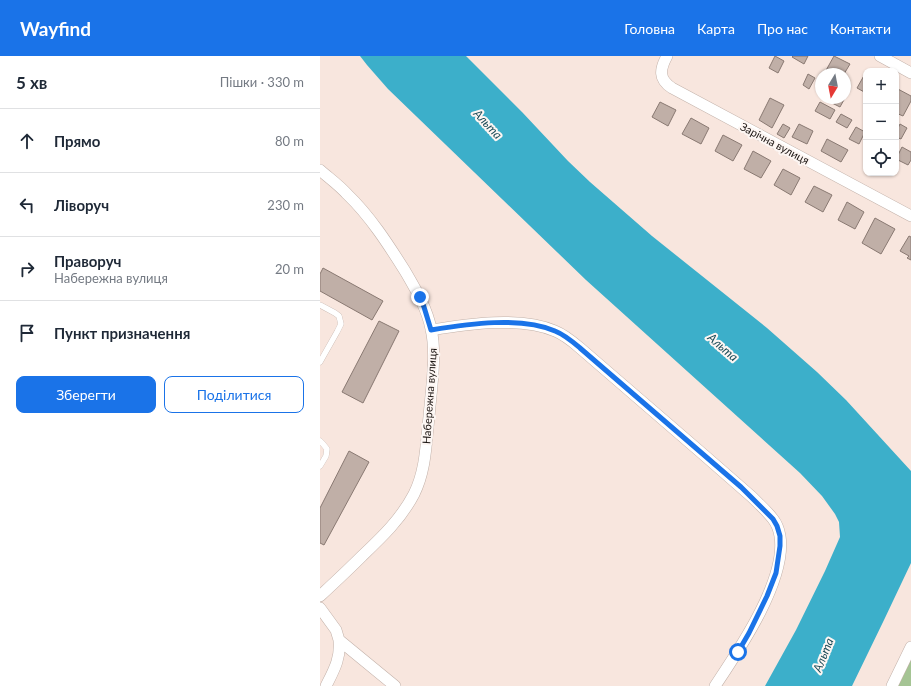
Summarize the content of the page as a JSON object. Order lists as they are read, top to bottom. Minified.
{"streets":{"street":["Зарічна вулиця","Набережна вулиця"]},"water":["Альта"],"north":"bottom","page":{"header":"Wayfind","nav":["Головна","Карта","Про нас","Контакти"],"heading":["5 хв","Пішки · 330 m"],"map_buttons":["+","−"],"list":[["Прямо","80 m"],["Ліворуч","230 m"],["Праворуч","Набережна вулиця","20 m"],"Пункт призначення"],"buttons":["Зберегти","Поділитися"]}}
